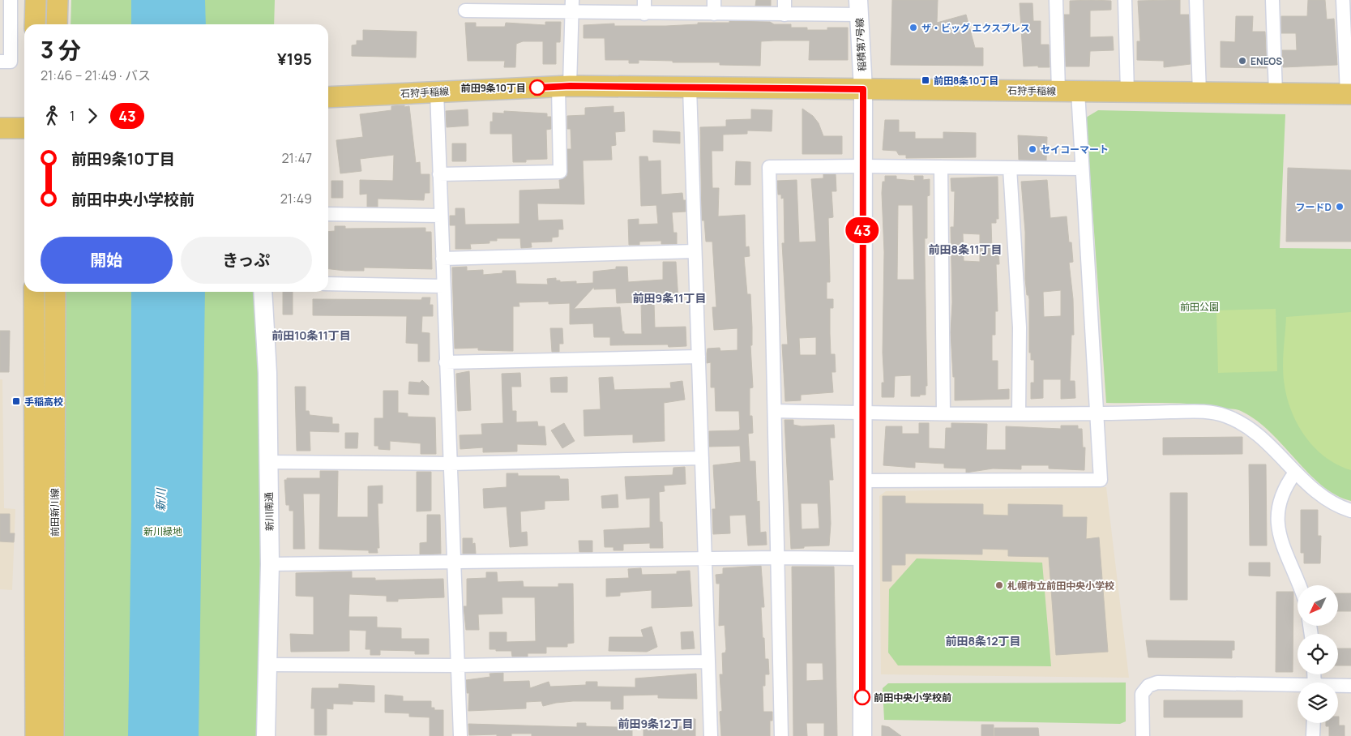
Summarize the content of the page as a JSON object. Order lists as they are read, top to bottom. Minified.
{"streets":{"main road":["石狩手稲線","前田新川線"],"street":["稲積第7号線","新川南通"]},"crossings":[["稲積第7号線","石狩手稲線"]],"districts":["前田8条11丁目","前田9条11丁目","前田10条11丁目","前田8条12丁目","前田9条12丁目"],"water":["新川"],"parks":["前田公園","新川緑地"],"places":{"other":["ザ・ビッグ エクスプレス","ENEOS","前田9条10丁目","セイコーマート","フードD","札幌市立前田中央小学校","前田中央小学校前"],"transit":["前田8条10丁目","手稲高校"]},"lines":["bus line 43"],"north":"bottom left","page":{"on_map":"43","heading":["3 分","21:46 – 21:49 · バス","¥195"],"legs":["1","43"],"list":[{"name":"前田9条10丁目","value":"21:47"},{"name":"前田中央小学校前","value":"21:49"}],"buttons":["開始","きっぷ"]}}
